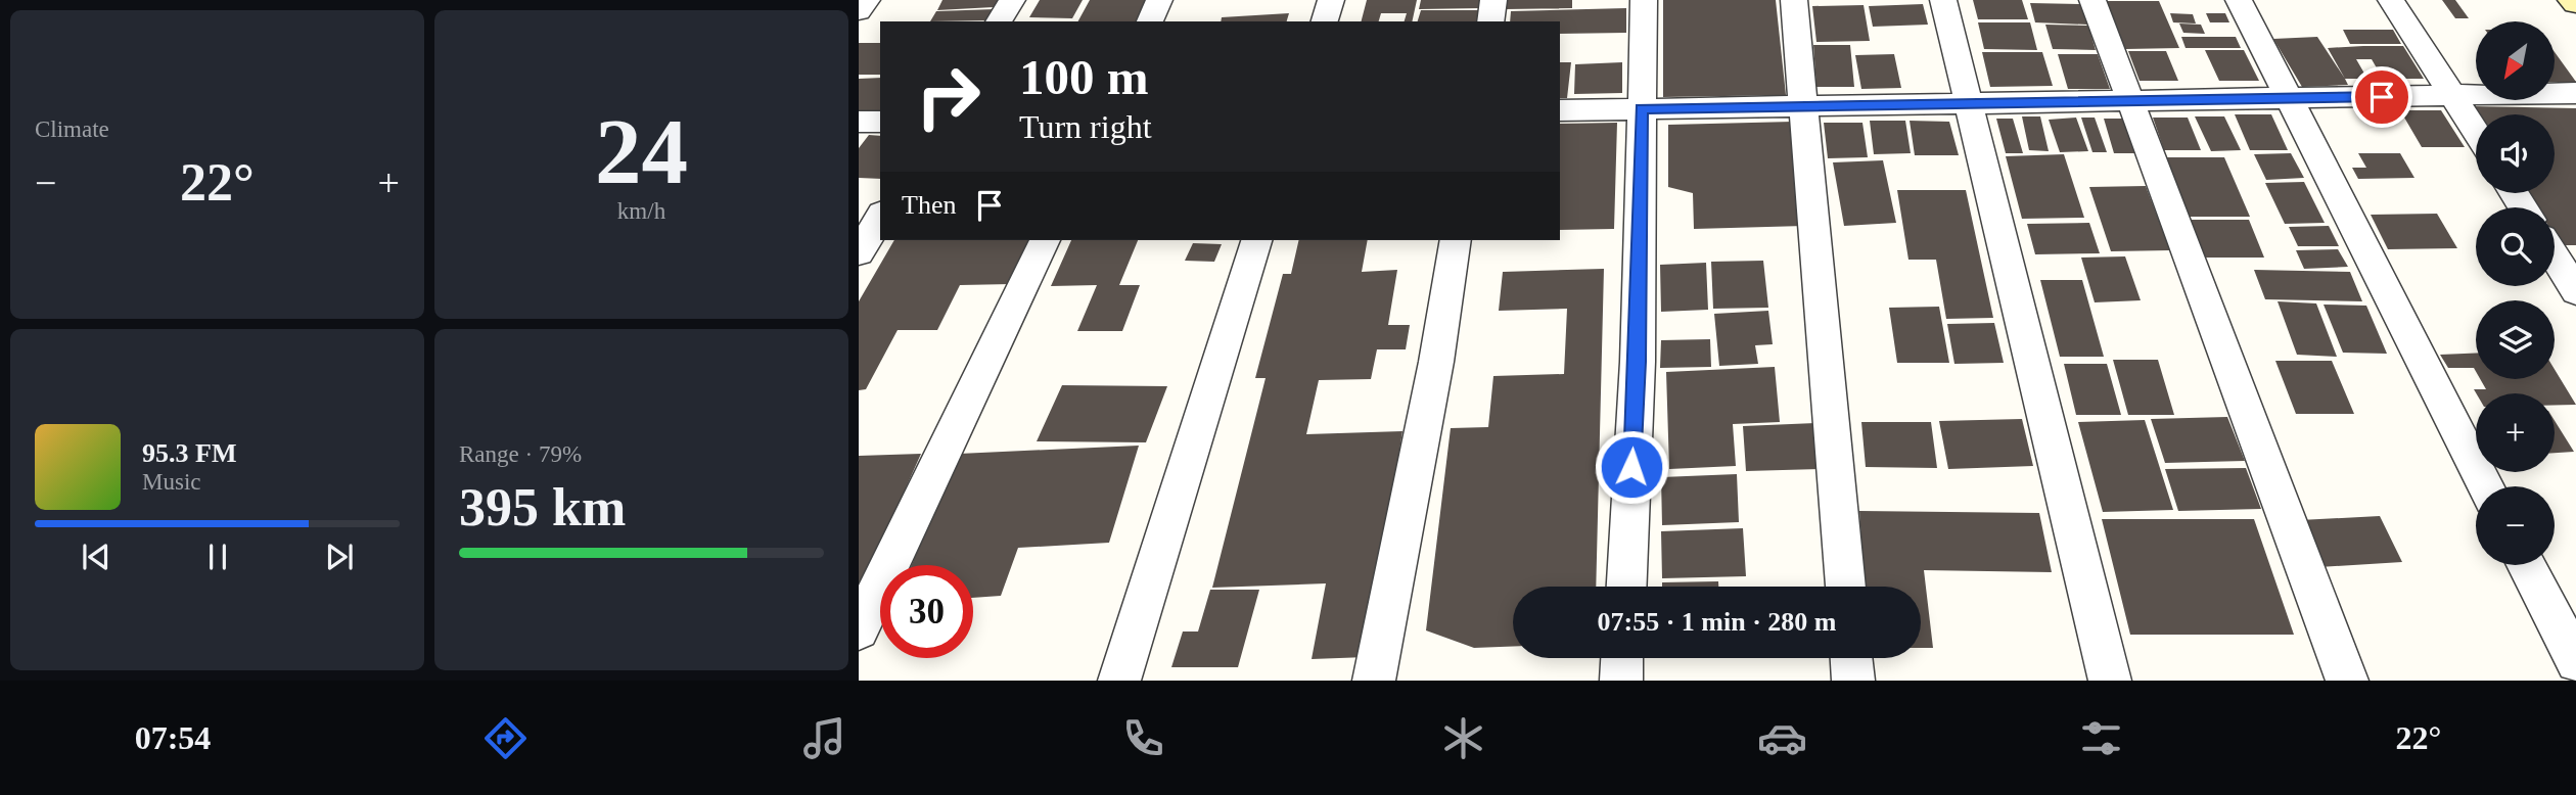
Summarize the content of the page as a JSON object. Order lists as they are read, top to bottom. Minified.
{"north":"bottom left","page":{"tile":["Climate",["24","km/h"],["Range · 79%","395 km"]],"map_buttons":["+","−"],"turn":["100 m","Turn right"],"heat":["−","22°","+"],"then":"Then","song":["95.3 FM","Music"],"limit":"30","trip":"07:55 · 1 min · 280 m","tabs":["07:54","22°"]}}
